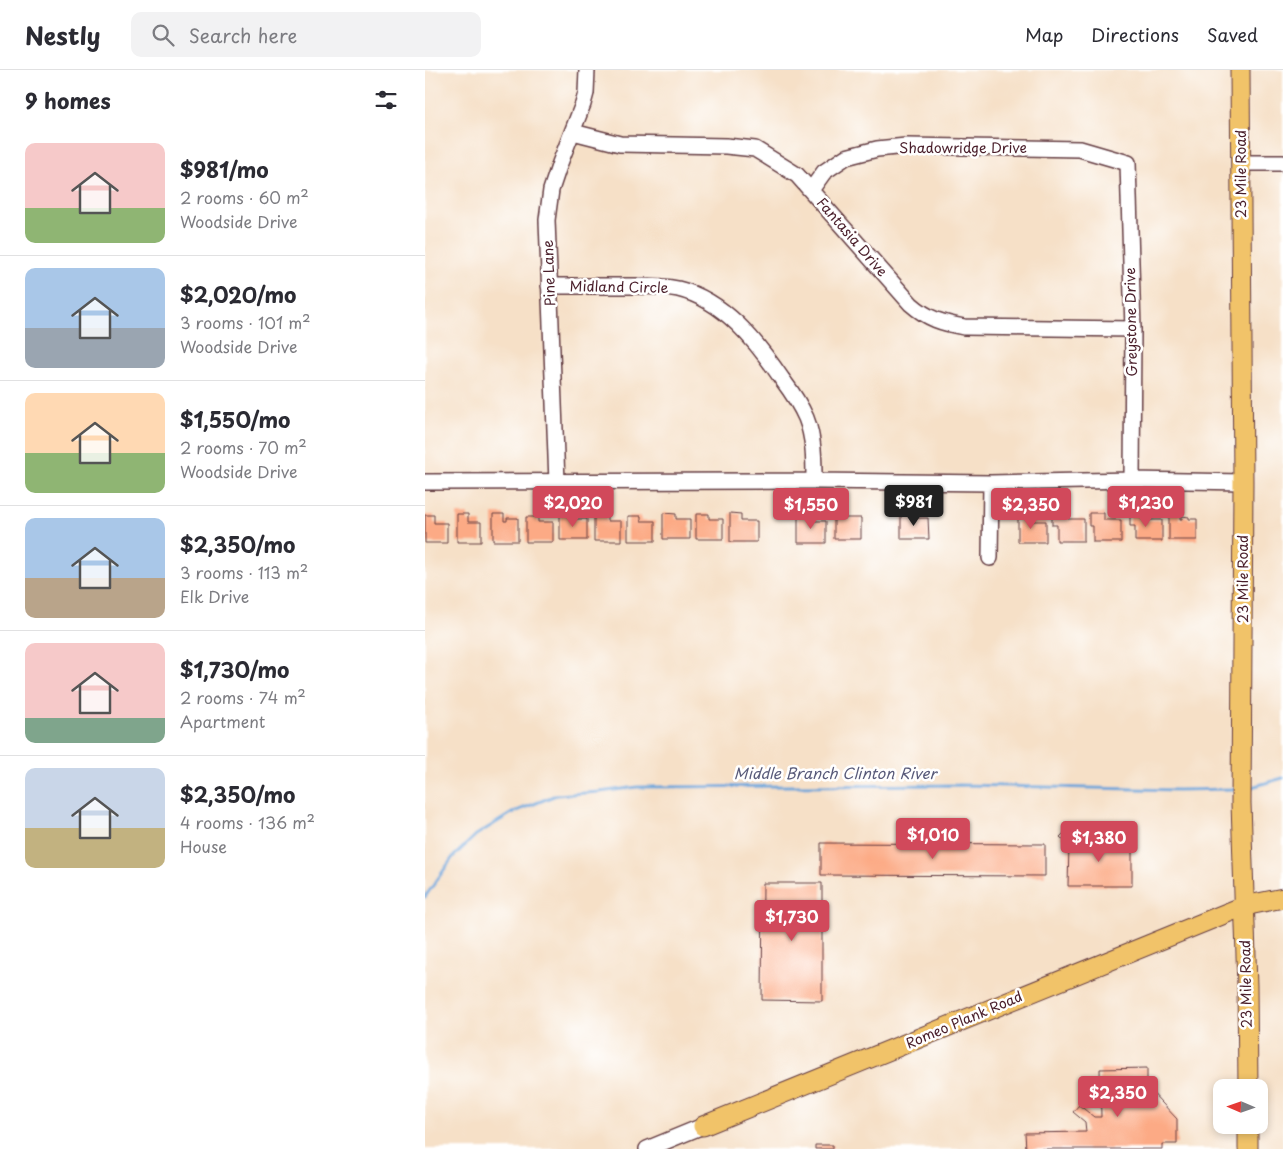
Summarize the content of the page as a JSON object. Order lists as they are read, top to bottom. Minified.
{"streets":{"main road":["23 Mile Road","Romeo Plank Road"],"street":["Shadowridge Drive","Fantasia Drive","Pine Lane","Midland Circle","Greystone Drive"]},"crossings":[["Shadowridge Drive","Fantasia Drive"],["Shadowridge Drive","Greystone Drive"],["23 Mile Road","Romeo Plank Road"],["Fantasia Drive","Pine Lane"],["Fantasia Drive","Greystone Drive"],["Pine Lane","Midland Circle"]],"water":["Middle Branch Clinton River"],"north":"left","page":{"header":"Nestly","search":"Search here","nav":["Map","Directions","Saved"],"heading":"9 homes","list":[{"name":"$981/mo","note":"2 rooms · 60 m² · Woodside Drive"},{"name":"$2,020/mo","note":"3 rooms · 101 m² · Woodside Drive"},{"name":"$1,550/mo","note":"2 rooms · 70 m² · Woodside Drive"},{"name":"$2,350/mo","note":"3 rooms · 113 m² · Elk Drive"},{"name":"$1,730/mo","note":"2 rooms · 74 m² · Apartment"},{"name":"$2,350/mo","note":"4 rooms · 136 m² · House"}],"price":["$981","$2,020","$1,230","$1,550","$2,350","$1,010","$1,380","$1,730","$2,350"]}}
